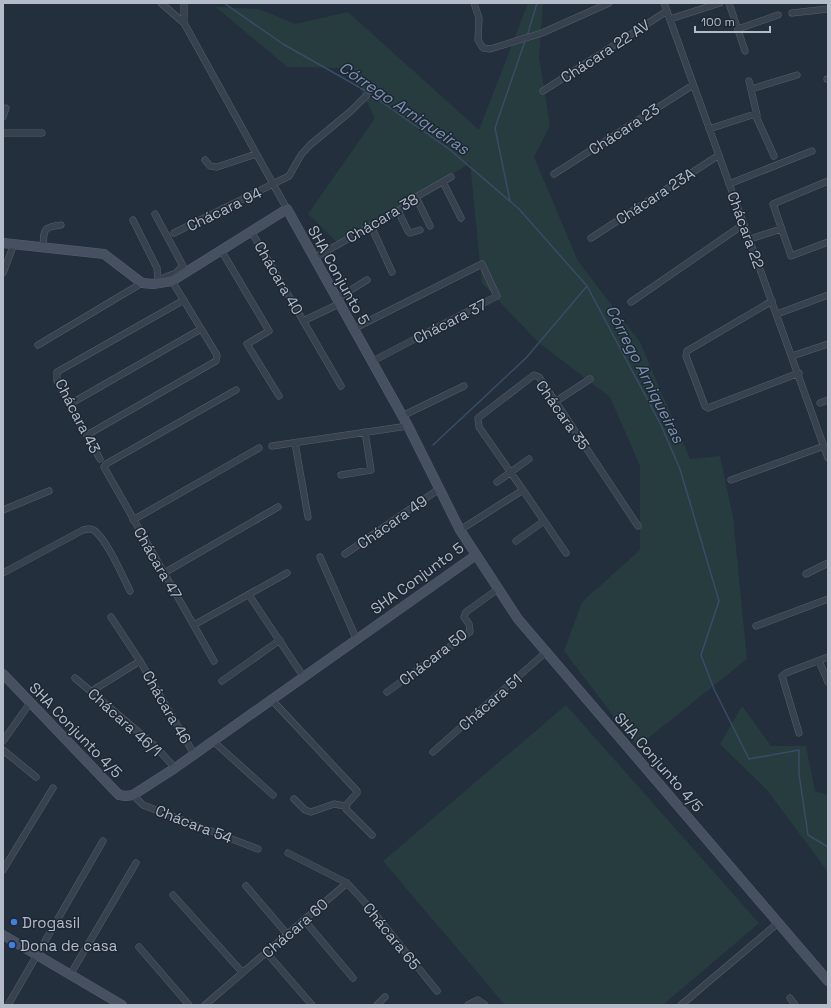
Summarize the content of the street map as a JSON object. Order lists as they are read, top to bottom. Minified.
{"streets":{"street":["Chácara 22 AV","Chácara 23","Chácara 23A","Chácara 94","Chácara 38","Chácara 22","SHA Conjunto 5","Chácara 40","Chácara 37","Chácara 35","Chácara 43","Chácara 49","Chácara 47","Chácara 50","Chácara 51","Chácara 46","Chácara 46/1","SHA Conjunto 4/5","Chácara 54","Chácara 60","Chácara 65"]},"crossings":[["Chácara 22 AV","Chácara 22"],["Chácara 23","Chácara 22"],["Chácara 23A","Chácara 22"],["Chácara 94","SHA Conjunto 5"],["Chácara 38","SHA Conjunto 5"],["SHA Conjunto 5","Chácara 40"],["SHA Conjunto 5","Chácara 37"],["SHA Conjunto 5","Chácara 49"],["SHA Conjunto 5","Chácara 46"],["SHA Conjunto 5","Chácara 46/1"],["SHA Conjunto 5","SHA Conjunto 4/5"],["SHA Conjunto 5","Chácara 54"],["Chácara 50","SHA Conjunto 4/5"],["Chácara 51","SHA Conjunto 4/5"],["SHA Conjunto 4/5","Chácara 54"],["Chácara 60","Chácara 65"]],"water":["Córrego Arniqueiras"],"places":["Drogasil","Dona de casa"],"scale_bar":"100 m"}
